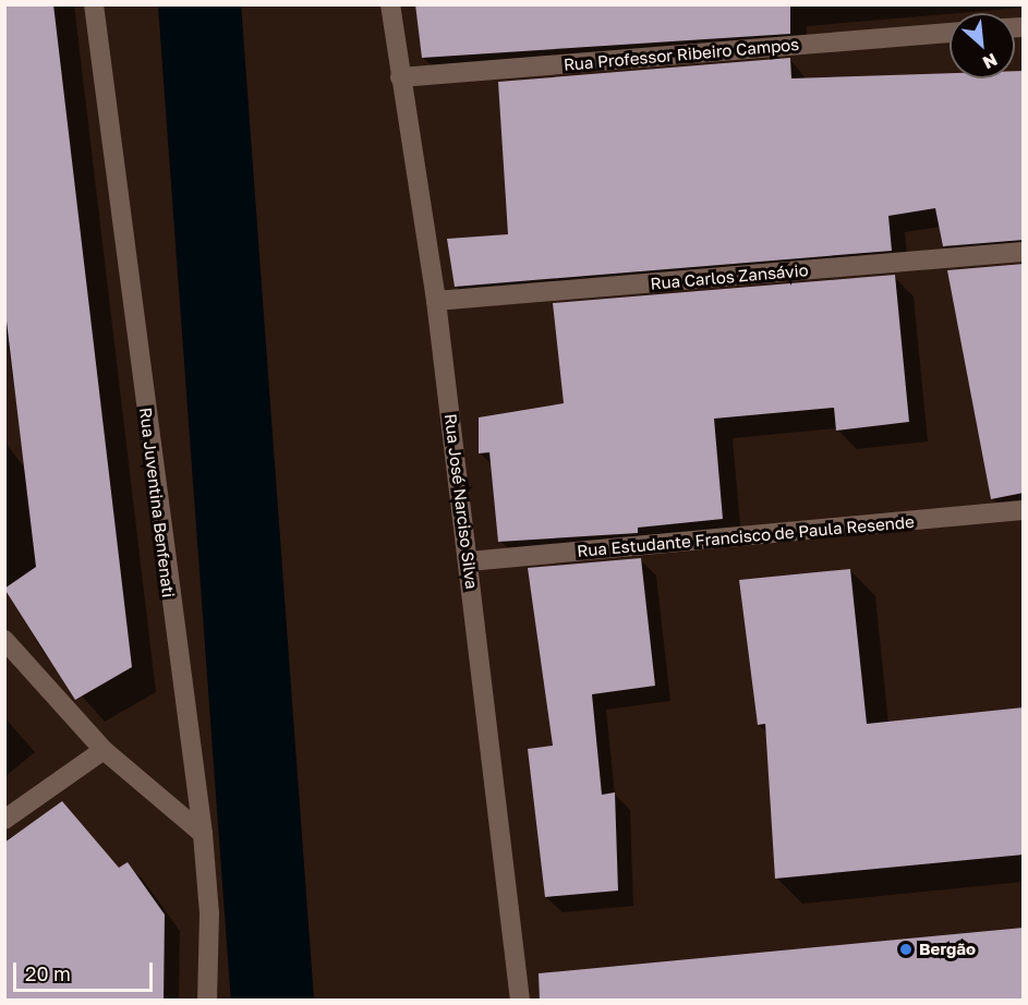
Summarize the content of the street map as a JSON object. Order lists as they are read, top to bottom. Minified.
{"streets":{"street":["Rua Professor Ribeiro Campos","Rua Carlos Zansávio","Rua José Narciso Silva","Rua Juventina Benfenati","Rua Estudante Francisco de Paula Resende"]},"crossings":[["Rua Professor Ribeiro Campos","Rua José Narciso Silva"],["Rua Carlos Zansávio","Rua José Narciso Silva"],["Rua José Narciso Silva","Rua Estudante Francisco de Paula Resende"]],"places":["Bergão"],"scale_bar":"20 m","north":"bottom right"}
